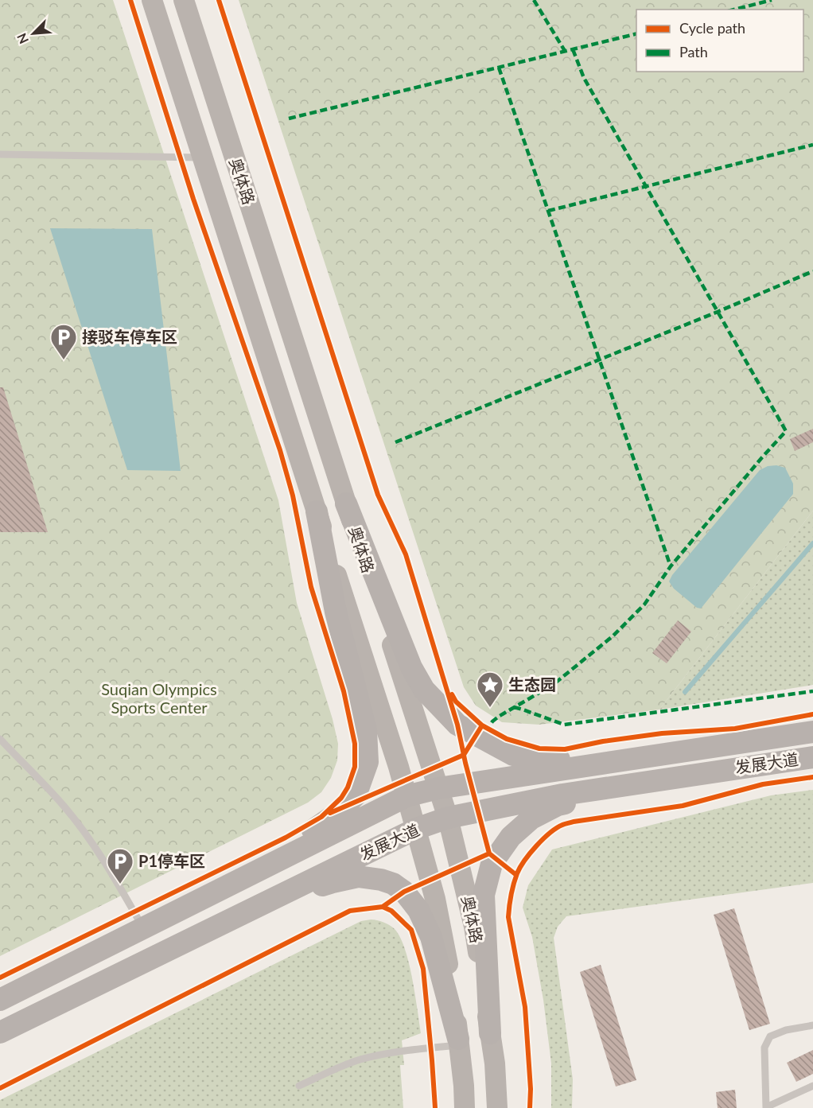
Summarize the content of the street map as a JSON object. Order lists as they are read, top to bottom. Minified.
{"streets":{"main road":["奥体路","发展大道"]},"crossings":[["奥体路","发展大道"]],"parks":["Suqian Olympics Sports Center"],"places":{"parking":["接驳车停车区","P1停车区"],"place":["生态园"]},"legend":["Cycle path","Path"],"north":"bottom left"}
